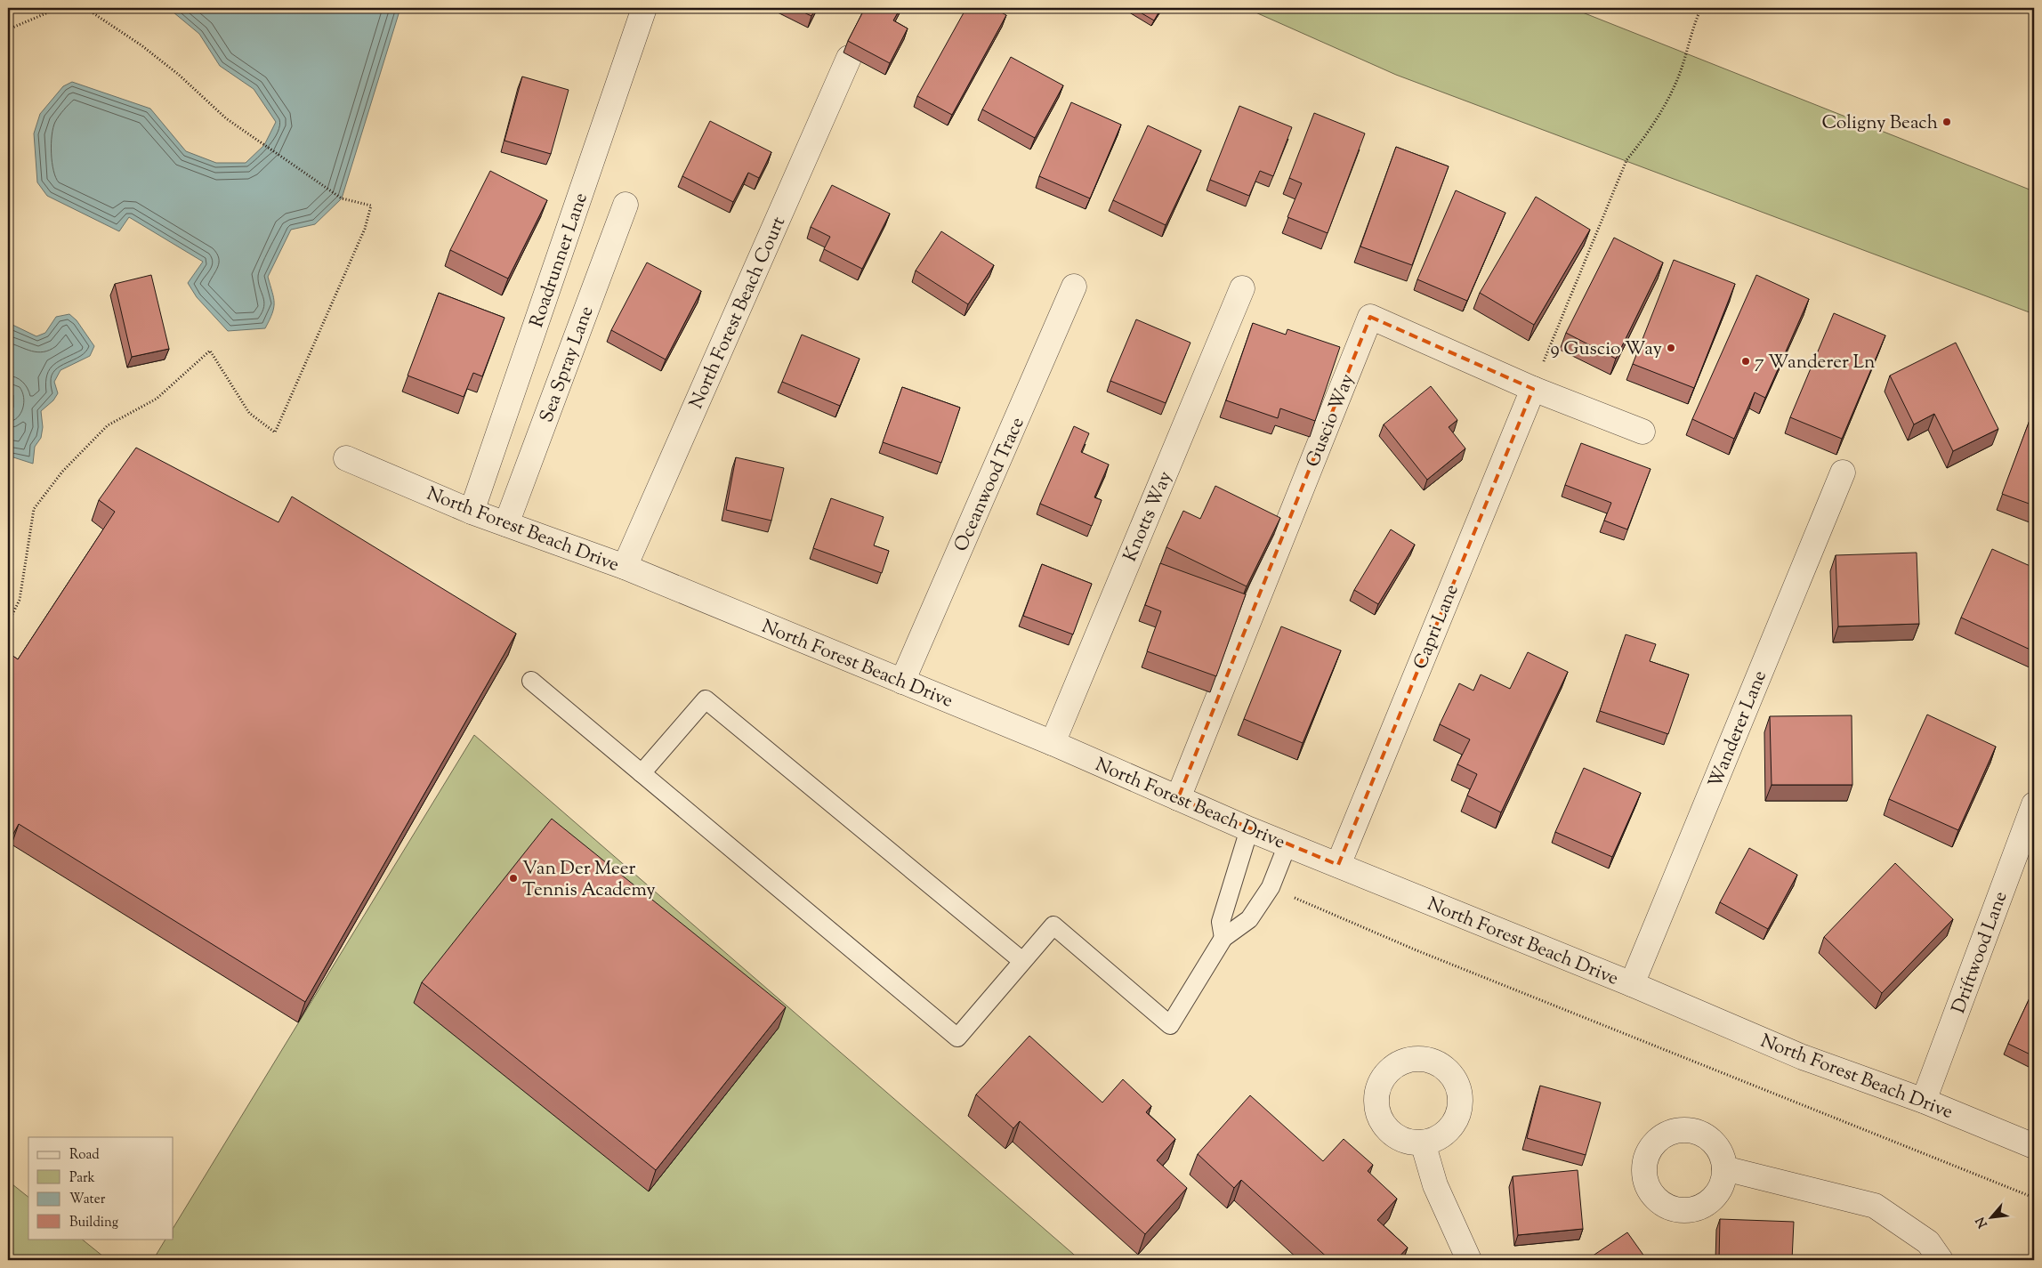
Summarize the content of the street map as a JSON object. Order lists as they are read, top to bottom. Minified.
{"streets":{"street":["Roadrunner Lane","North Forest Beach Court","Sea Spray Lane","Guscio Way","Oceanwood Trace","Knotts Way","North Forest Beach Drive","Capri Lane","Wanderer Lane","Driftwood Lane"]},"crossings":[["Roadrunner Lane","North Forest Beach Drive"],["North Forest Beach Court","North Forest Beach Drive"],["Sea Spray Lane","North Forest Beach Drive"],["Guscio Way","North Forest Beach Drive"],["Guscio Way","Capri Lane"],["Oceanwood Trace","North Forest Beach Drive"],["Knotts Way","North Forest Beach Drive"],["North Forest Beach Drive","Capri Lane"],["North Forest Beach Drive","Wanderer Lane"],["North Forest Beach Drive","Driftwood Lane"]],"places":["Coligny Beach","9 Guscio Way","7 Wanderer Ln","Van Der Meer Tennis Academy"],"legend":["Road","Park","Water","Building"],"north":"bottom left"}
